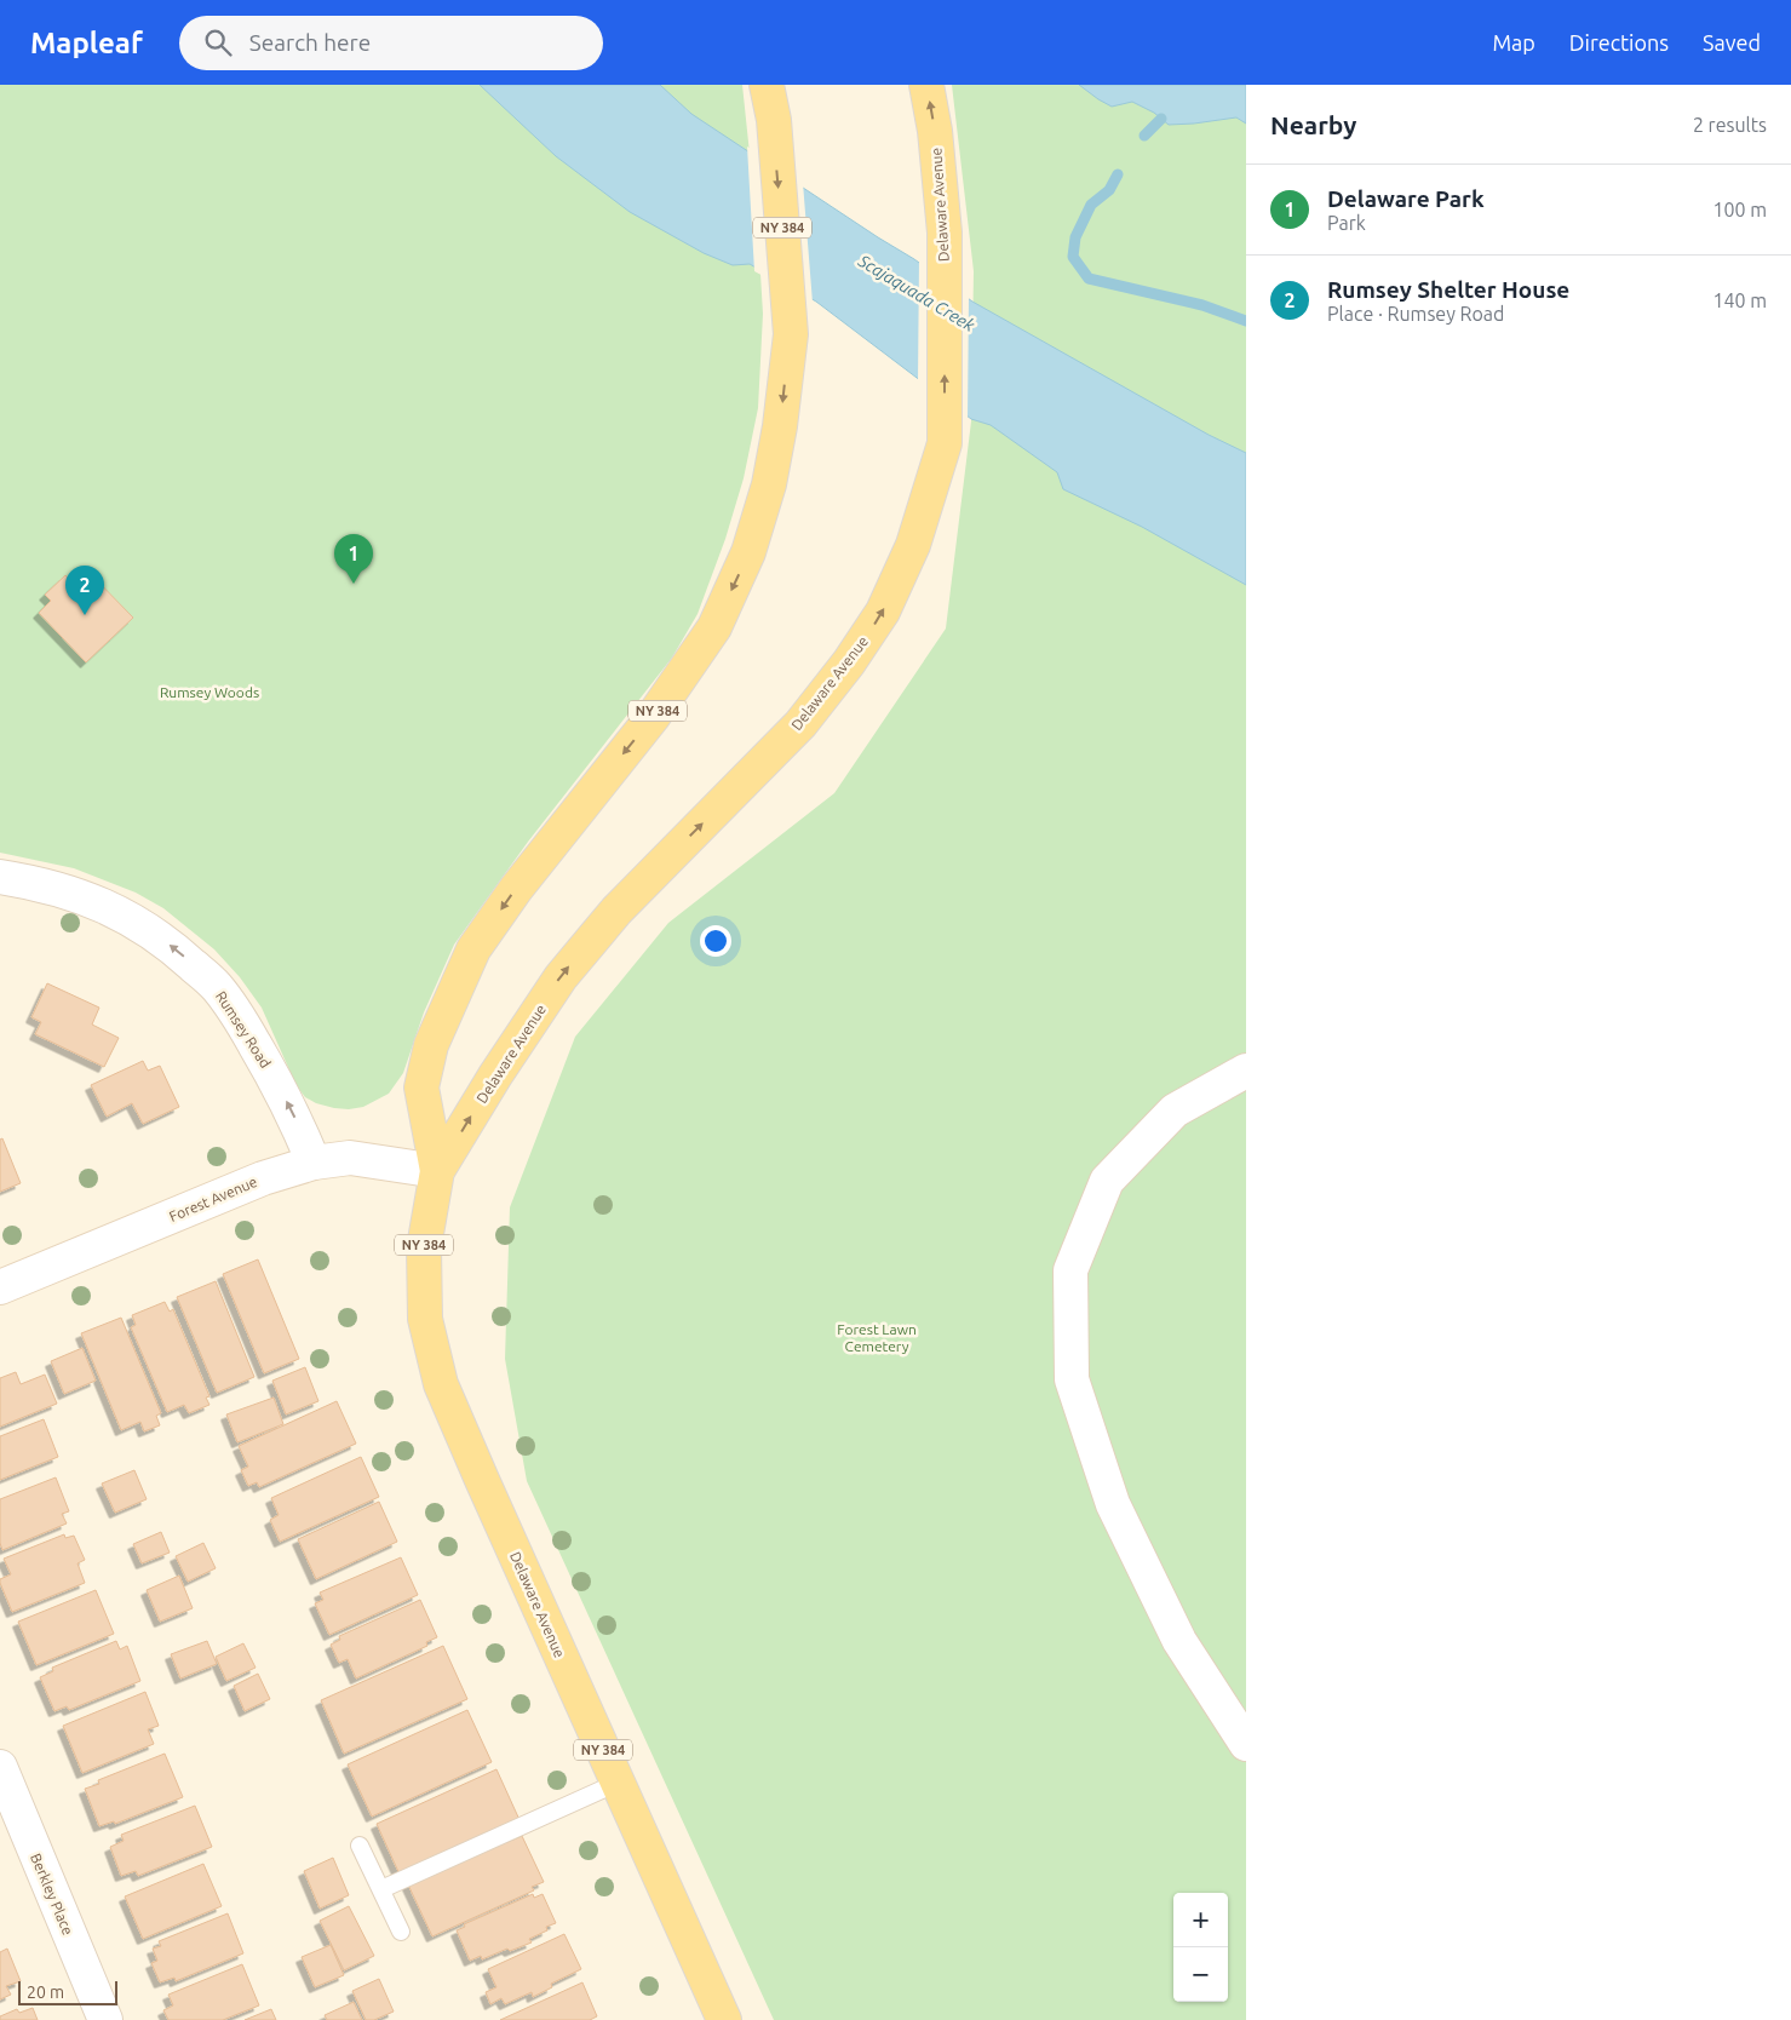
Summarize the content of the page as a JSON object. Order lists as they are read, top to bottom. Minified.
{"streets":{"main road":["Delaware Avenue","NY 384"],"street":["Rumsey Road","Forest Avenue","Berkley Place"]},"crossings":[["Delaware Avenue","Forest Avenue"],["Rumsey Road","Forest Avenue"]],"one_way":["Rumsey Road"],"water":["Scajaquada Creek"],"parks":["Rumsey Woods","Forest Lawn Cemetery"],"scale_bar":"20 m","page":{"header":"Mapleaf","search":"Search here","nav":["Map","Directions","Saved"],"heading":["Nearby","2 results"],"list":[{"mark":"1","name":"Delaware Park","note":"Park","value":"100 m"},{"mark":"2","name":"Rumsey Shelter House","note":"Place · Rumsey Road","value":"140 m"}],"pins":["1","2"],"map_buttons":["+","−"],"scale":"20 m"}}
